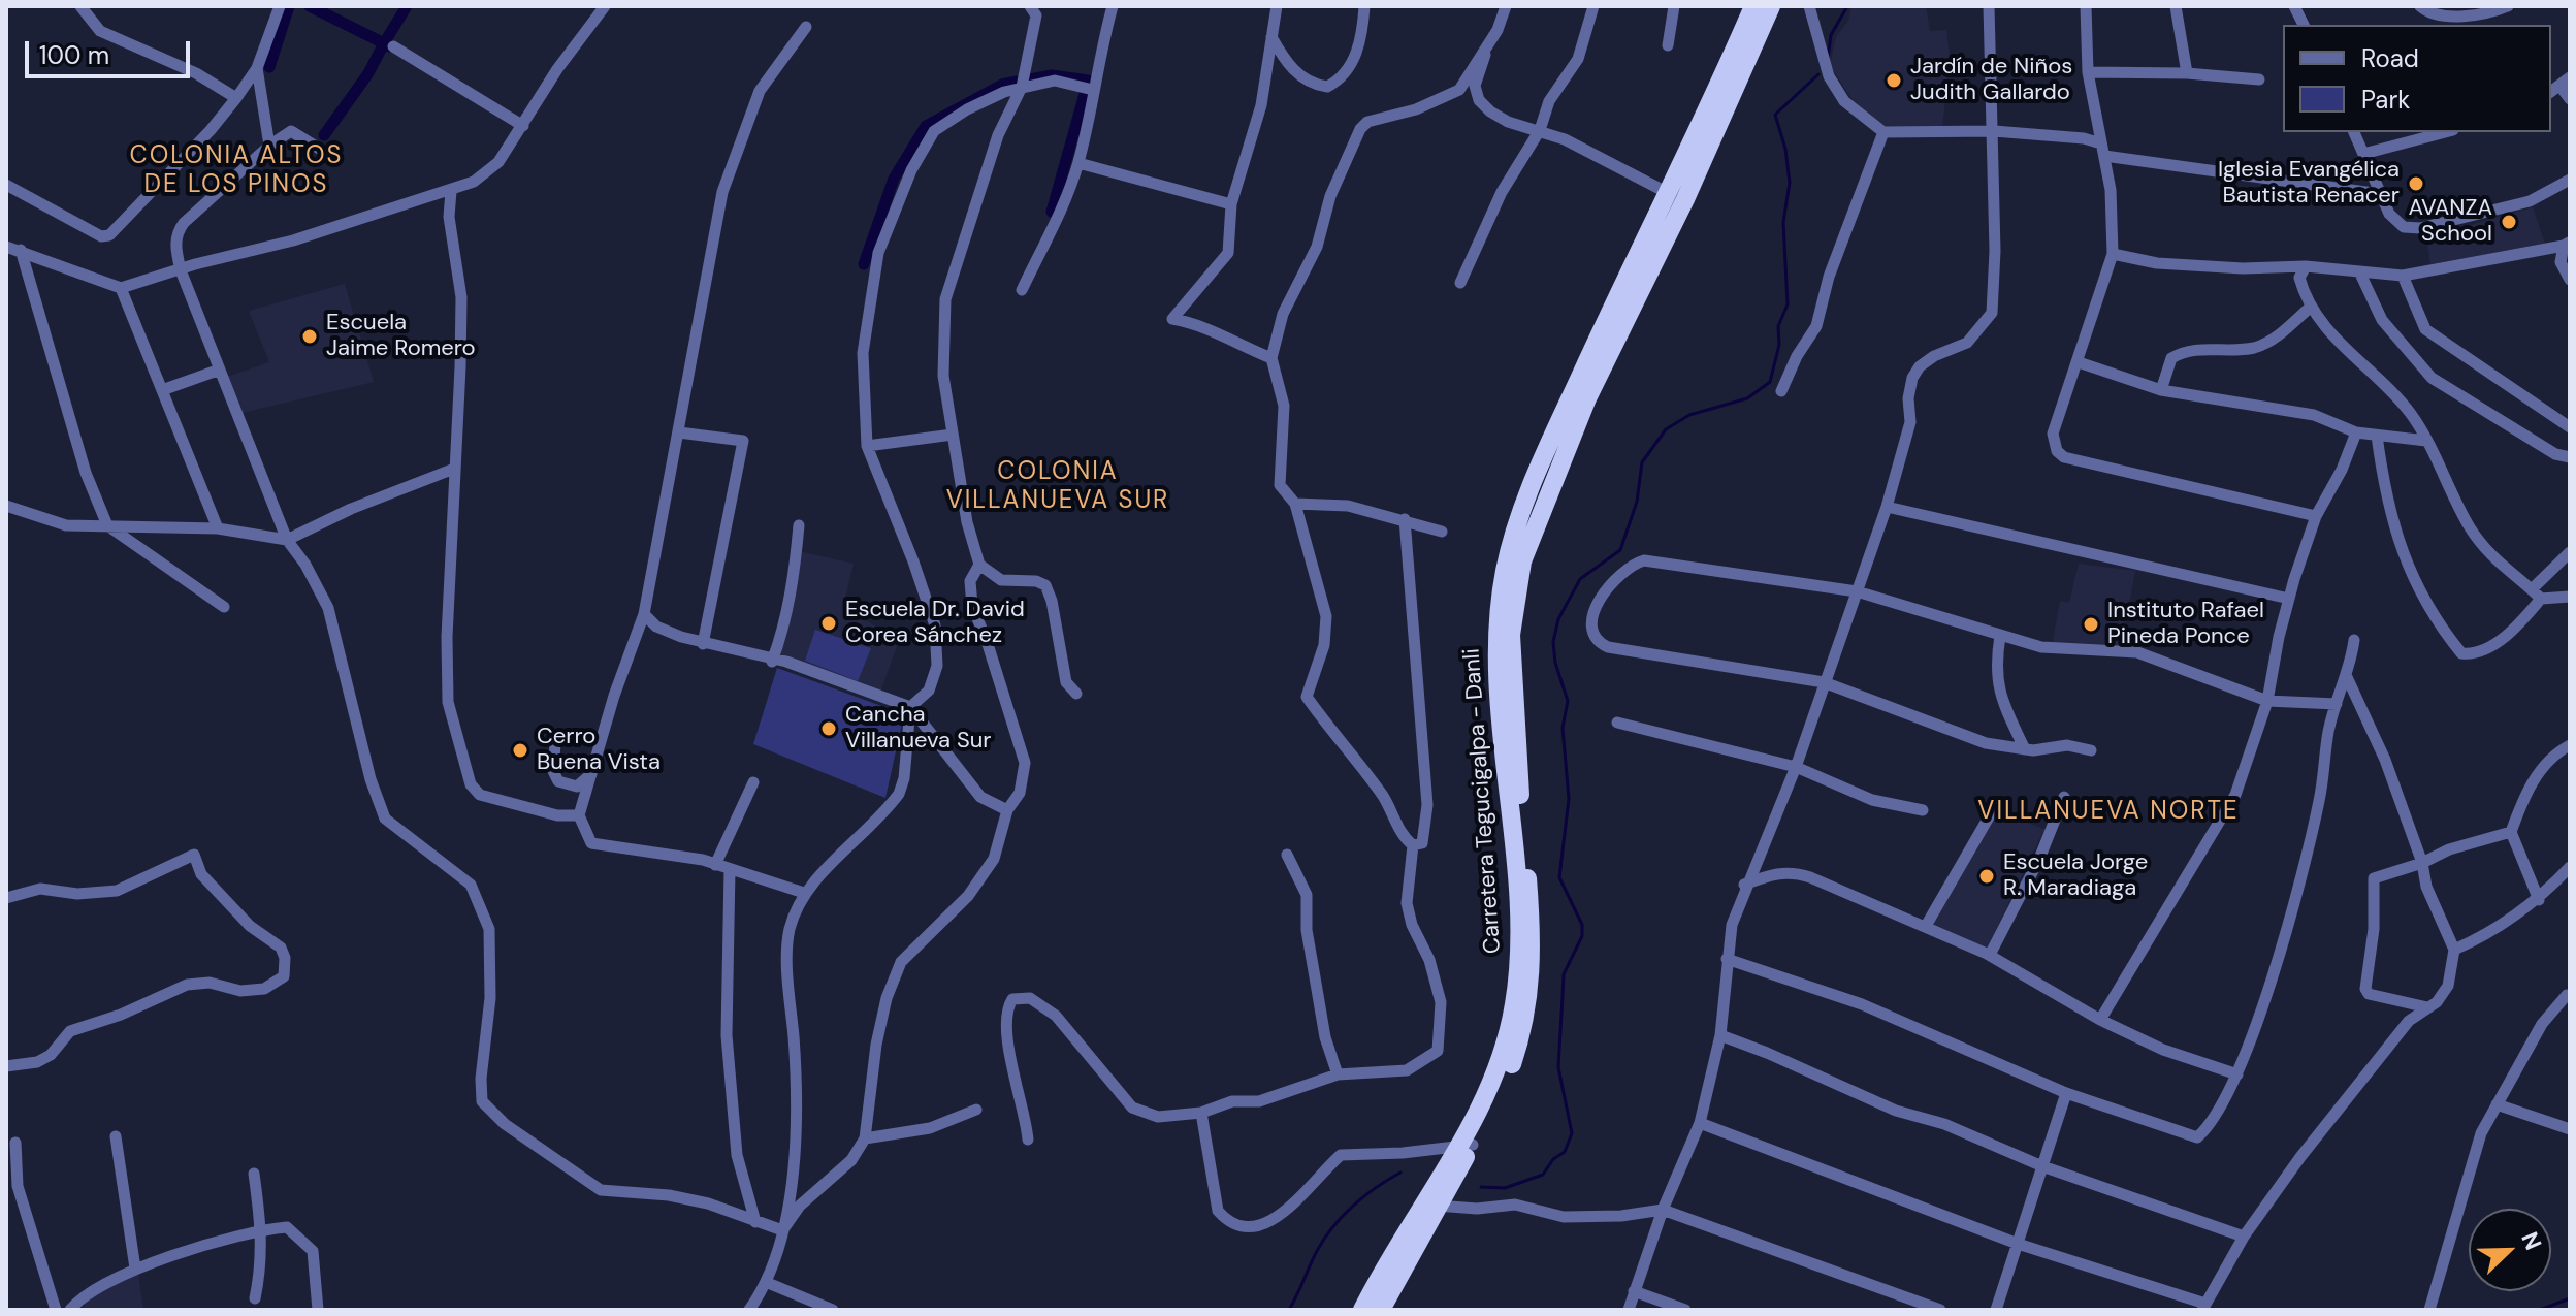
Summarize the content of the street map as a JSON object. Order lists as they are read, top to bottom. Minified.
{"streets":{"highway":["Carretera Tegucigalpa - Danli"]},"districts":["COLONIA ALTOS DE LOS PINOS","COLONIA VILLANUEVA SUR","VILLANUEVA NORTE"],"places":["Jardín de Niños Judith Gallardo","Iglesia Evangélica Bautista Renacer","AVANZA School","Escuela Jaime Romero","Escuela Dr. David Corea Sánchez","Instituto Rafael Pineda Ponce","Cancha Villanueva Sur","Cerro Buena Vista","Escuela Jorge R. Maradiaga"],"legend":["Road","Park"],"scale_bar":"100 m","north":"top right"}
